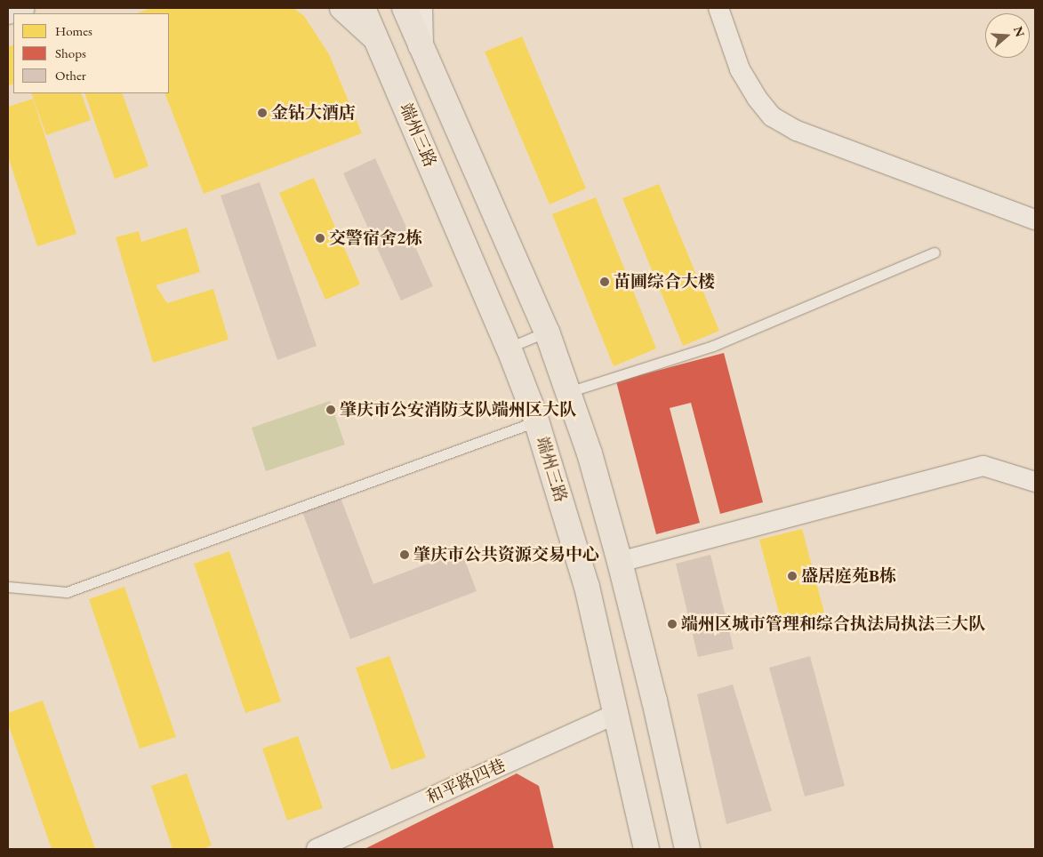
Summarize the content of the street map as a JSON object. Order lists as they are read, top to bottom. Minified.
{"streets":{"main road":["端州三路"],"street":["和平路四巷"]},"crossings":[["端州三路","和平路四巷"]],"places":["金钻大酒店","交警宿舍2栋","苗圃综合大楼","肇庆市公安消防支队端州区大队","肇庆市公共资源交易中心","盛居庭苑B栋","端州区城市管理和综合执法局执法三大队"],"legend":["Homes","Shops","Other"],"north":"right"}
